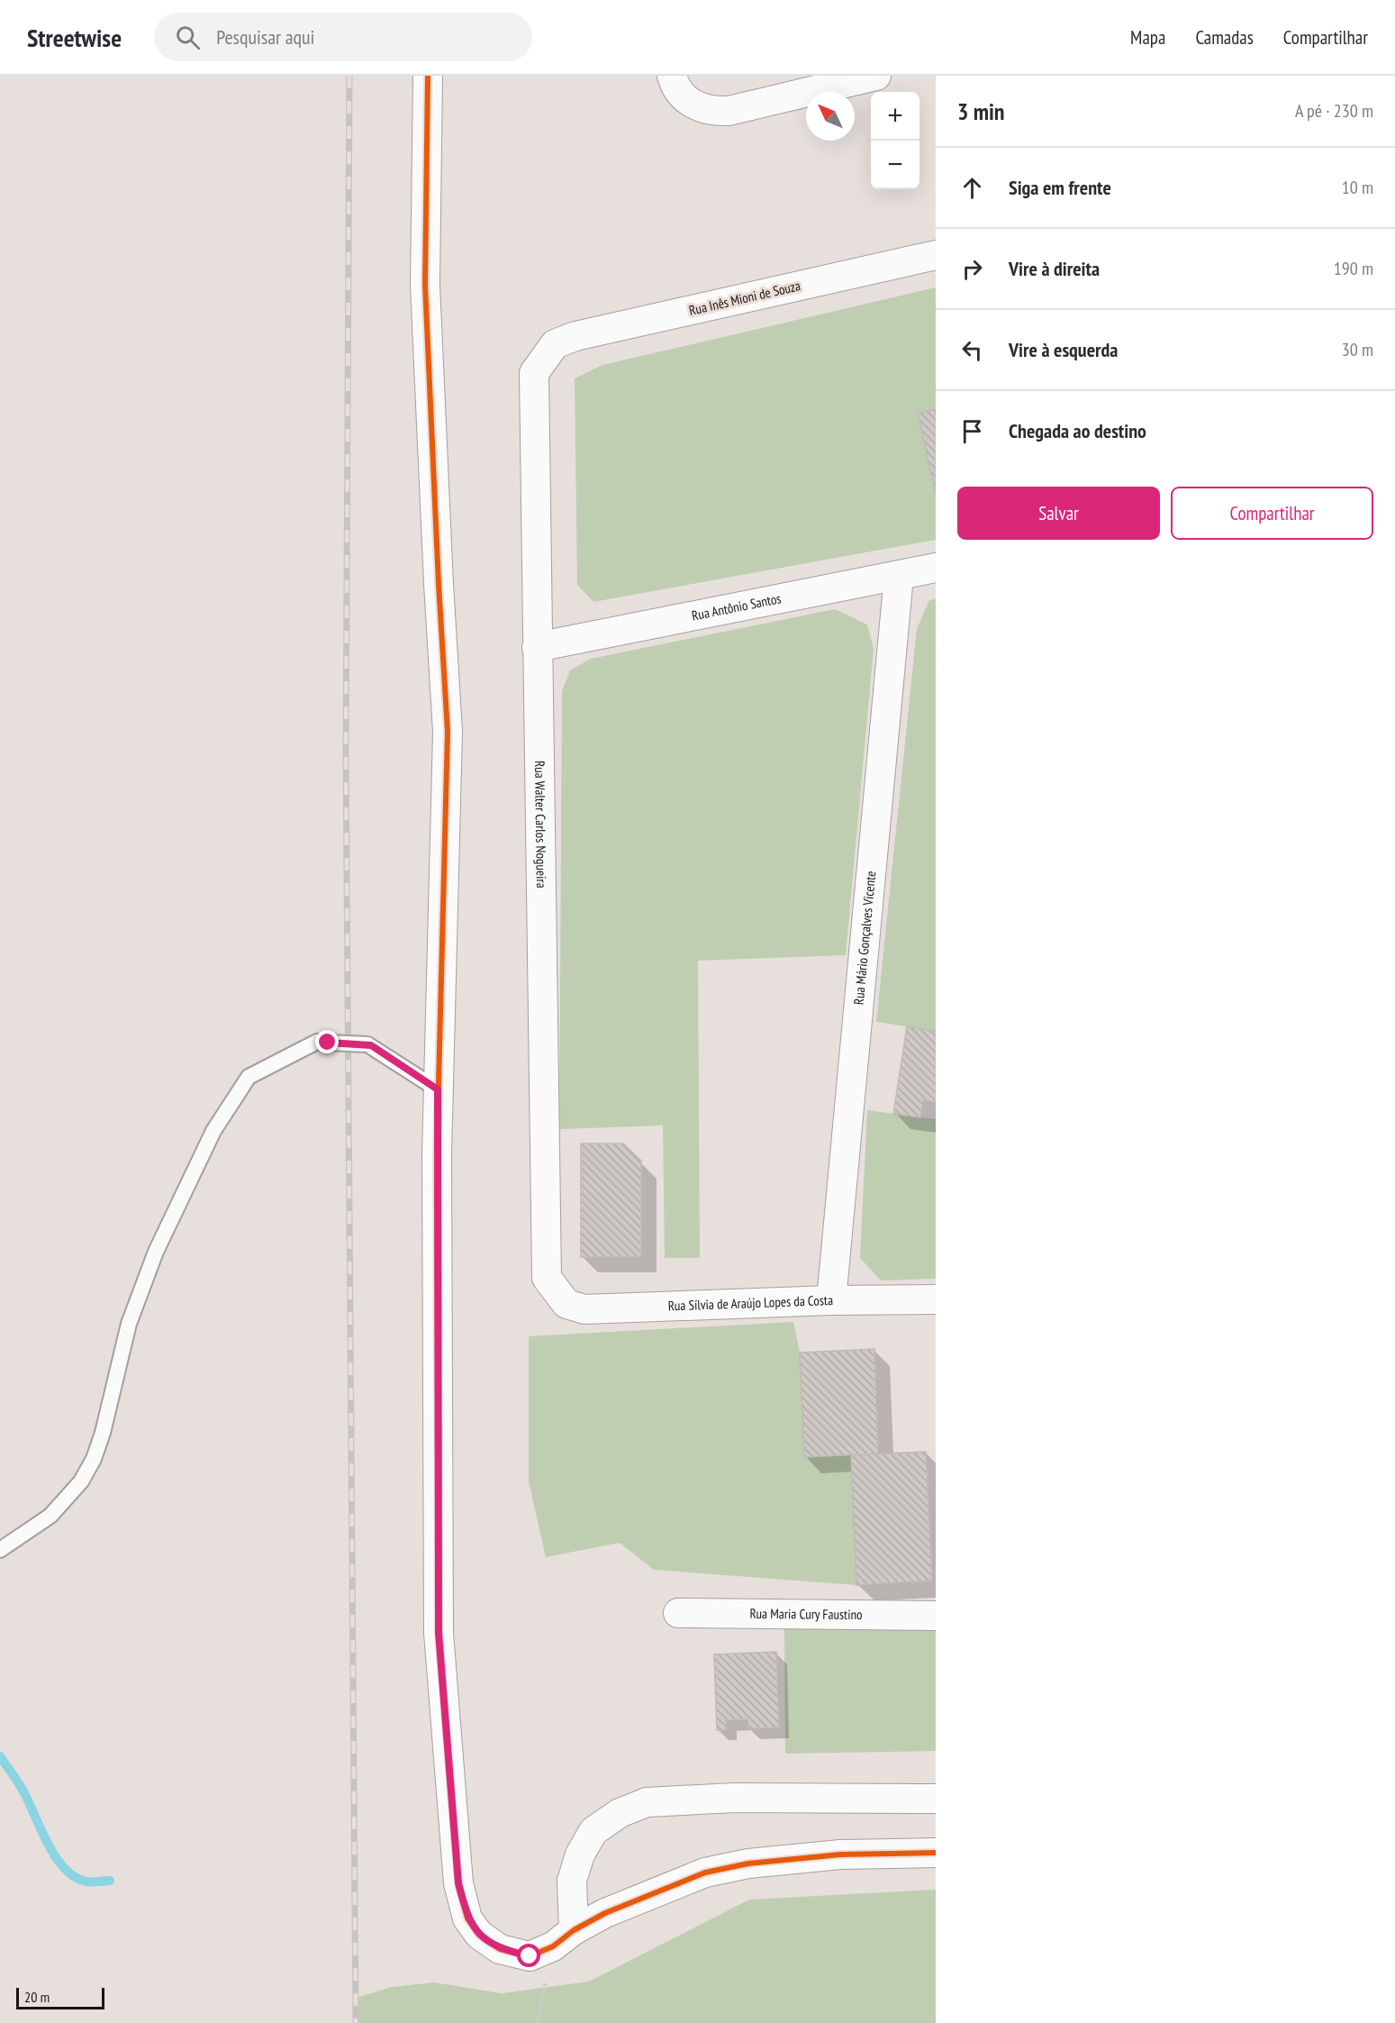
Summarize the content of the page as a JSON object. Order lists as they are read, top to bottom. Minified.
{"streets":{"street":["Rua Inês Mioni de Souza","Rua Antônio Santos","Rua Walter Carlos Nogueira","Rua Mário Gonçalves Vicente","Rua Sílvia de Araújo Lopes da Costa","Rua Maria Cury Faustino"]},"crossings":[["Rua Inês Mioni de Souza","Rua Walter Carlos Nogueira"],["Rua Antônio Santos","Rua Walter Carlos Nogueira"],["Rua Antônio Santos","Rua Mário Gonçalves Vicente"],["Rua Walter Carlos Nogueira","Rua Sílvia de Araújo Lopes da Costa"],["Rua Mário Gonçalves Vicente","Rua Sílvia de Araújo Lopes da Costa"]],"scale_bar":"20 m","north":"top left","page":{"header":"Streetwise","search":"Pesquisar aqui","nav":["Mapa","Camadas","Compartilhar"],"heading":["3 min","A pé · 230 m"],"map_buttons":["+","−"],"list":[["Siga em frente","10 m"],["Vire à direita","190 m"],["Vire à esquerda","30 m"],"Chegada ao destino"],"buttons":["Salvar","Compartilhar"],"scale":"20 m"}}
